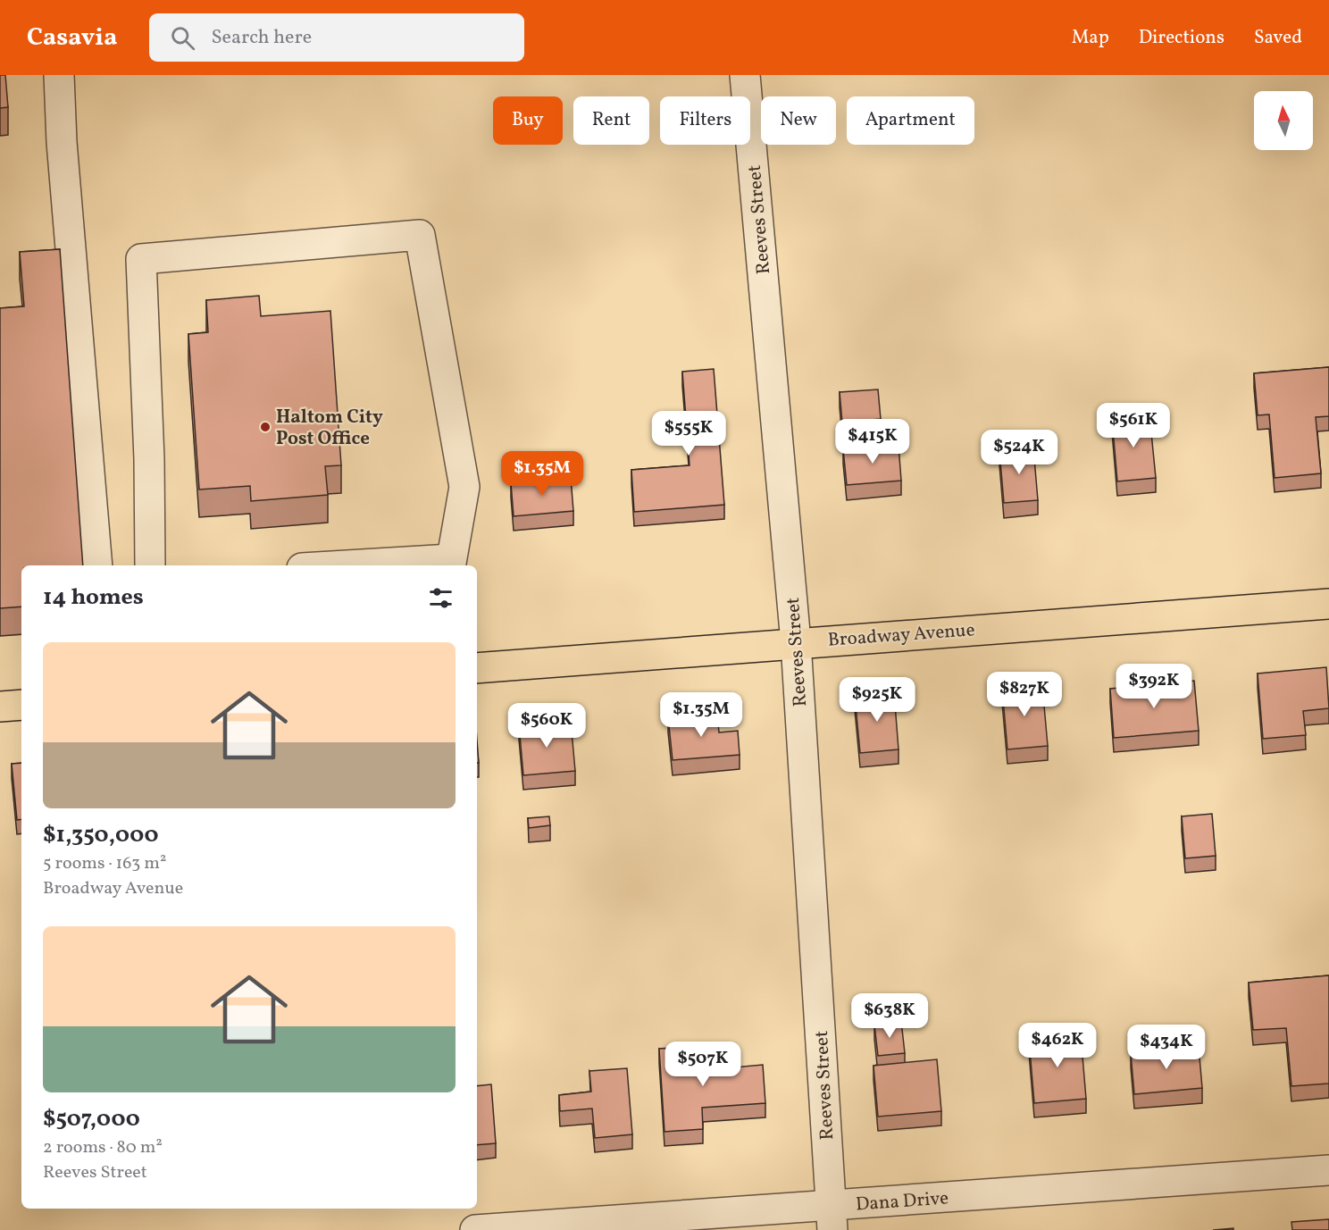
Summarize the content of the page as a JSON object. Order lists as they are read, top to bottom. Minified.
{"streets":{"main road":["Broadway Avenue"],"street":["Reeves Street","Dana Drive"]},"crossings":[["Reeves Street","Broadway Avenue"],["Reeves Street","Dana Drive"]],"places":["Haltom City Post Office"],"north":"top","page":{"header":"Casavia","search":"Search here","nav":["Map","Directions","Saved"],"chip":["Buy","Rent","Filters","New","Apartment"],"price":["$561K","$555K","$415K","$524K","$1.35M","$392K","$827K","$925K","$1.35M","$560K","$638K","$462K","$434K","$507K"],"heading":"14 homes","list":[{"name":"$1,350,000","note":"5 rooms · 163 m² · Broadway Avenue"},{"name":"$507,000","note":"2 rooms · 80 m² · Reeves Street"}]}}
